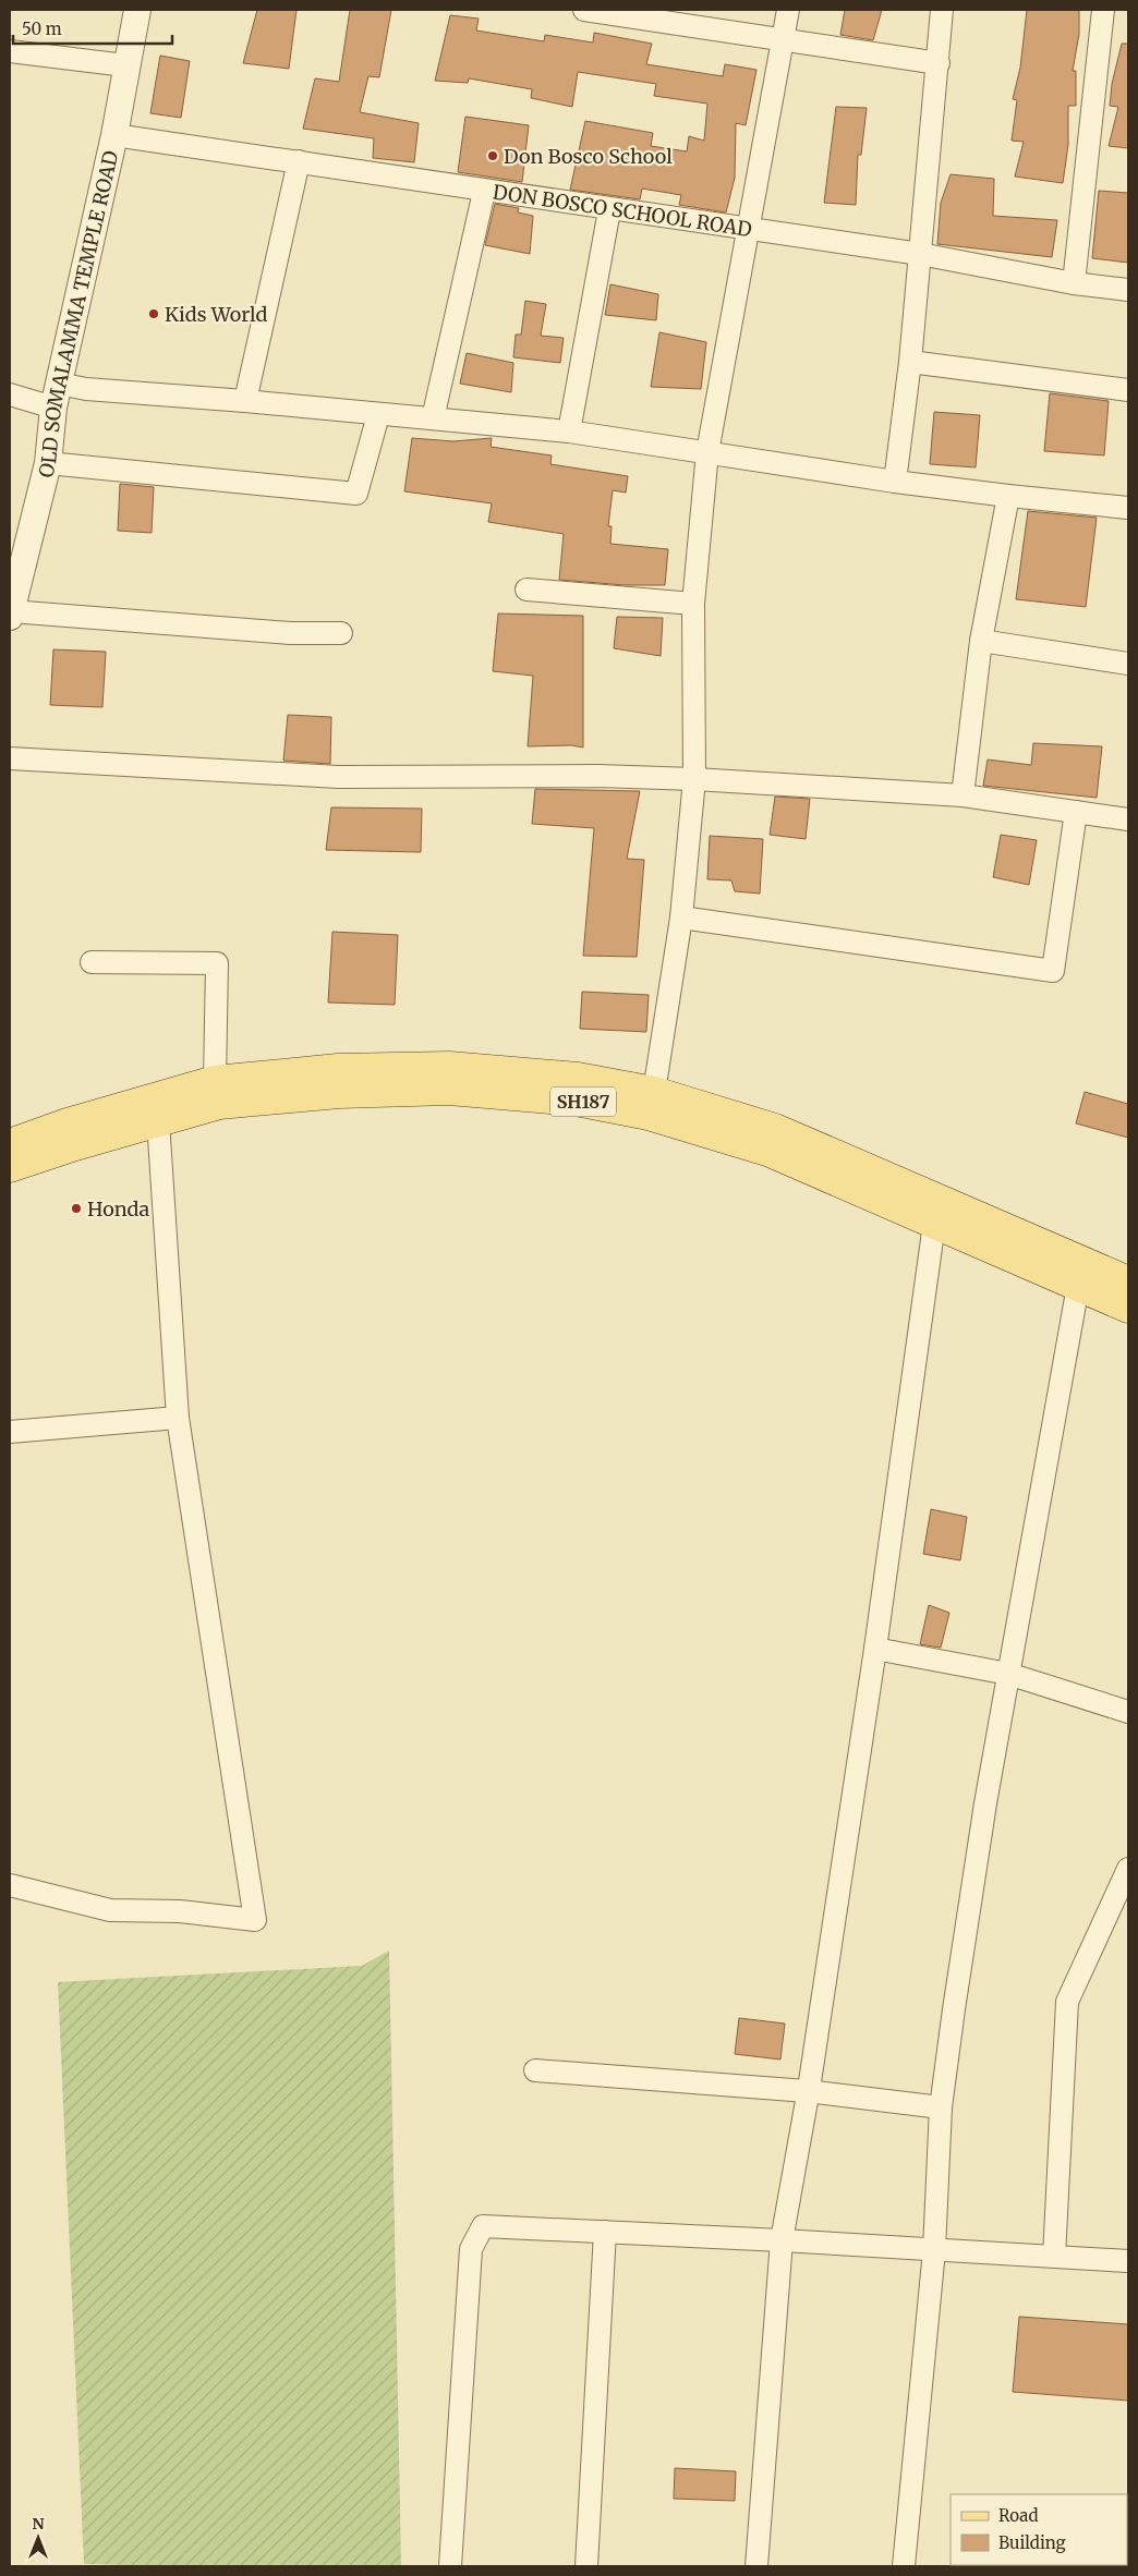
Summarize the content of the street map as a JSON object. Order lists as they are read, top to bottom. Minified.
{"streets":{"main road":["SH187"],"street":["DON BOSCO SCHOOL ROAD","OLD SOMALAMMA TEMPLE ROAD"]},"crossings":[["DON BOSCO SCHOOL ROAD","OLD SOMALAMMA TEMPLE ROAD"]],"places":["Don Bosco School","Kids World","Honda"],"legend":["Road","Building"],"scale_bar":"50 m","north":"top"}
